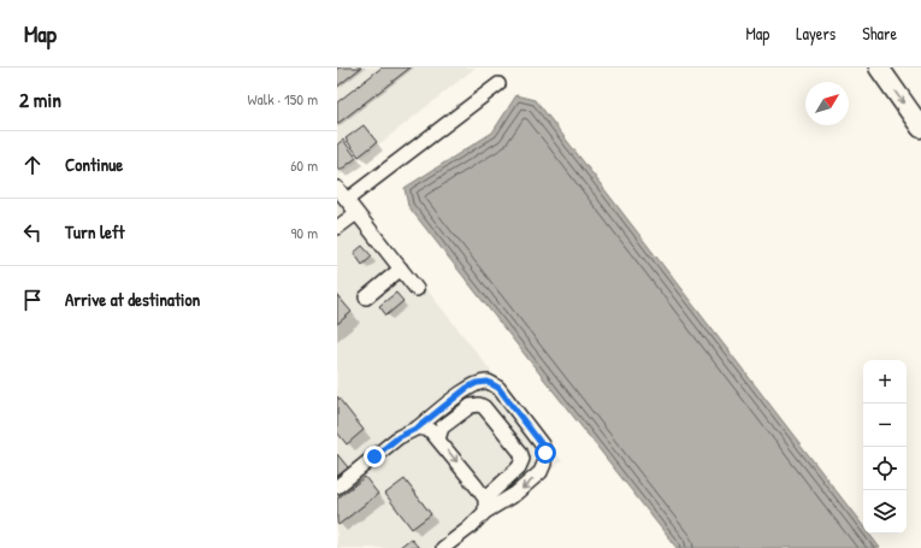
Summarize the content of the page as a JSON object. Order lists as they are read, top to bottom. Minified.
{"north":"top right","page":{"header":"Map","nav":["Map","Layers","Share"],"heading":["2 min","Walk · 150 m"],"list":[["Continue","60 m"],["Turn left","90 m"],"Arrive at destination"],"map_buttons":["+","−"]}}
